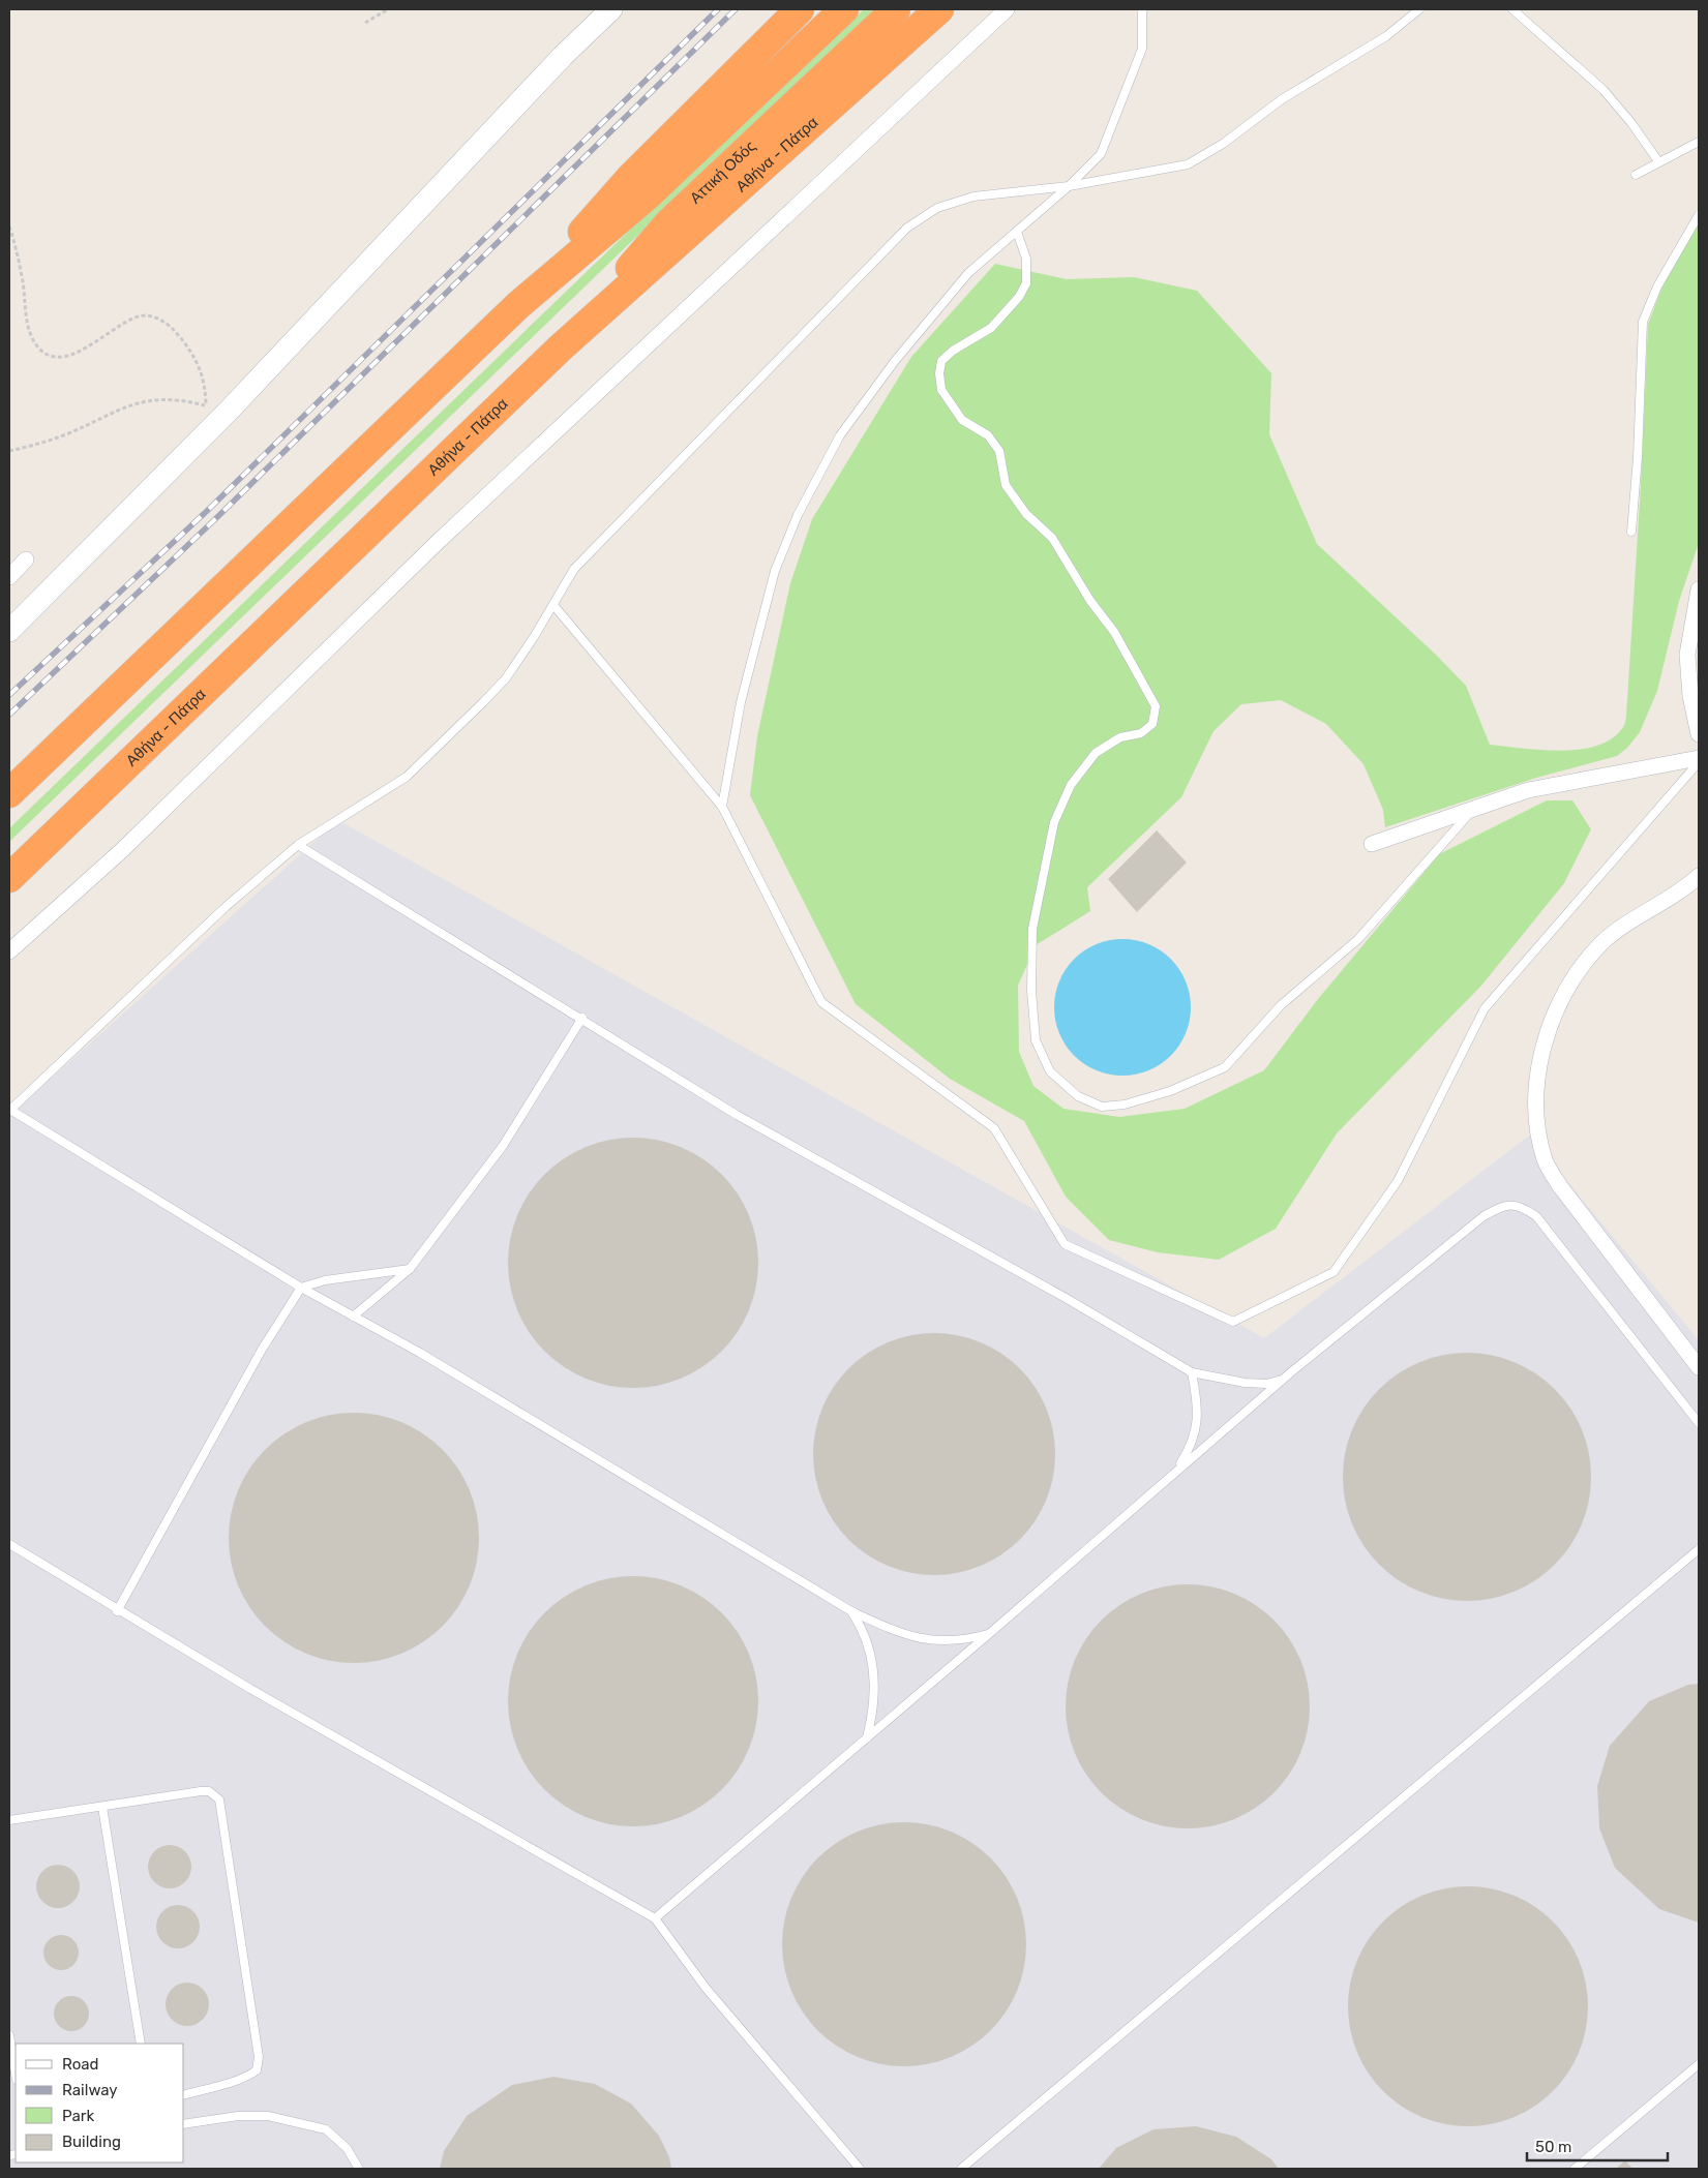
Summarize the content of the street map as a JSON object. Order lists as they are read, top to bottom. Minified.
{"streets":{"highway":["Αθήνα - Πάτρα","Αττική Οδός"]},"crossings":[["Αθήνα - Πάτρα","Αττική Οδός"]],"legend":["Road","Railway","Park","Building"],"scale_bar":"50 m"}
